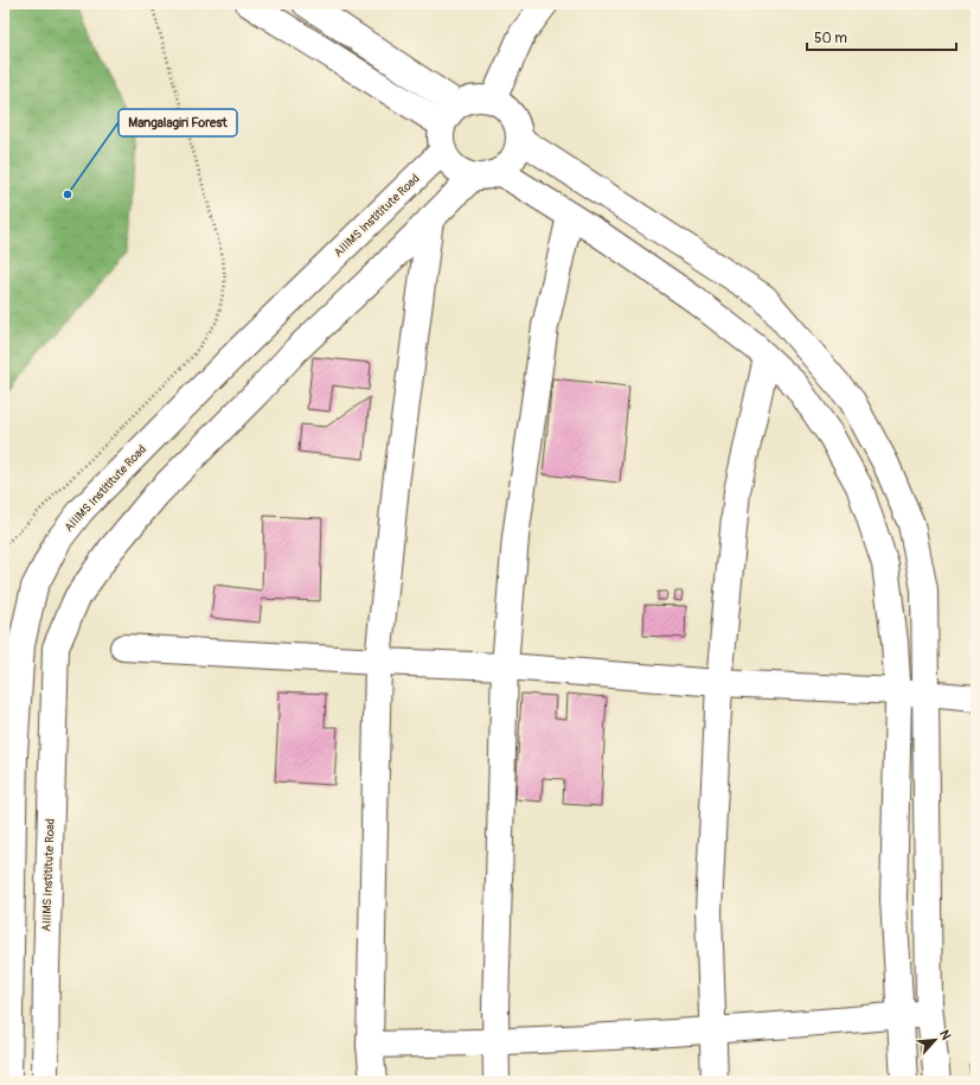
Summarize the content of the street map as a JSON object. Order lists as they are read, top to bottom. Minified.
{"streets":{"street":["AIIIMS Instititute Road"]},"places":["Mangalagiri Forest"],"scale_bar":"50 m","north":"top right"}
